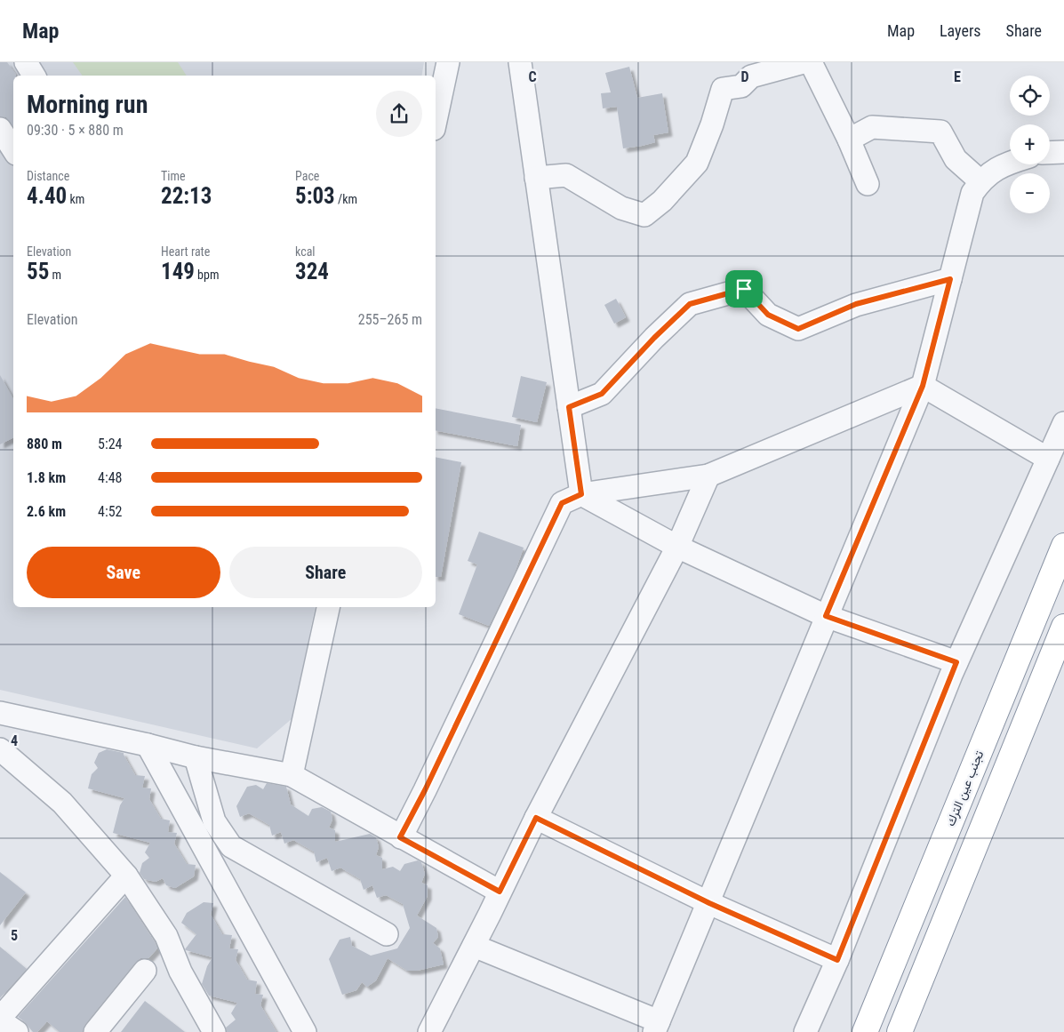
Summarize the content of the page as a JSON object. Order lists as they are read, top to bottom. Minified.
{"streets":{"highway":["تجنب عين الترك"]},"page":{"header":"Map","nav":["Map","Layers","Share"],"map_buttons":["+","−"],"heading":["Morning run","09:30 · 5 × 880 m"],"stats":[["Distance","4.40 km"],["Time","22:13"],["Pace","5:03 /km"],["Elevation","55 m"],["Heart rate","149 bpm"],["kcal","324"]],"chart":["Elevation","255–265 m"],"list":[{"name":"880 m","note":"5:24"},{"name":"1.8 km","note":"4:48"},{"name":"2.6 km","note":"4:52"}],"buttons":["Save","Share"]},"grid":{"columns":["C","D","E"],"rows":["4","5"]}}
